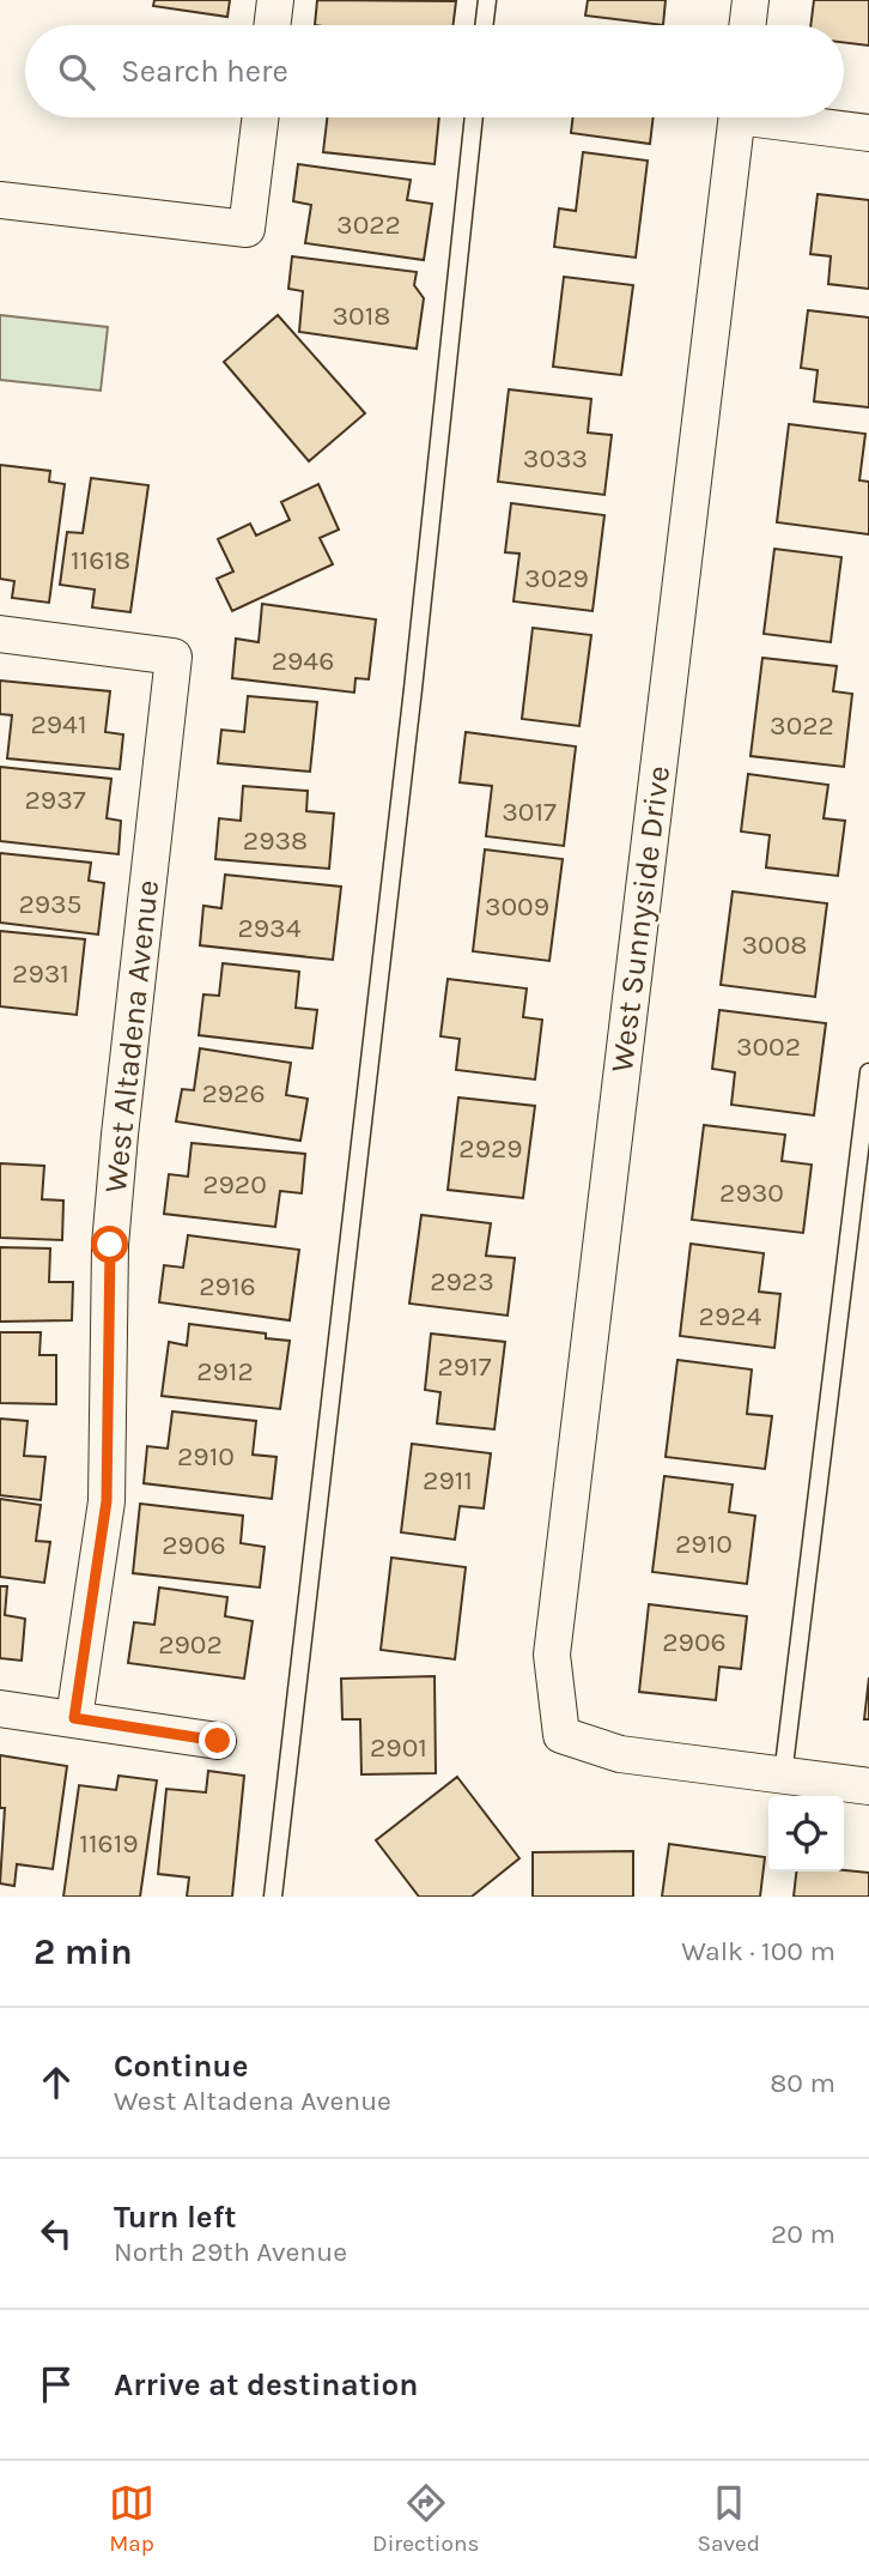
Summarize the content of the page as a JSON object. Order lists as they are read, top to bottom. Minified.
{"streets":{"street":["West Sunnyside Drive","West Altadena Avenue"]},"house_numbers":["3022","3018","3033","11618","3029","2946","2941","3022","2937","3017","2938","2935","3009","2934","3008","2931","3002","2926","2929","2920","2930","2923","2916","2924","2917","2912","2910","2911","2910","2906","2906","2902","2901","11619"],"page":{"search":"Search here","heading":["2 min","Walk · 100 m"],"list":[["Continue","West Altadena Avenue","80 m"],["Turn left","North 29th Avenue","20 m"],"Arrive at destination"],"nav":["Map","Directions","Saved"]}}
